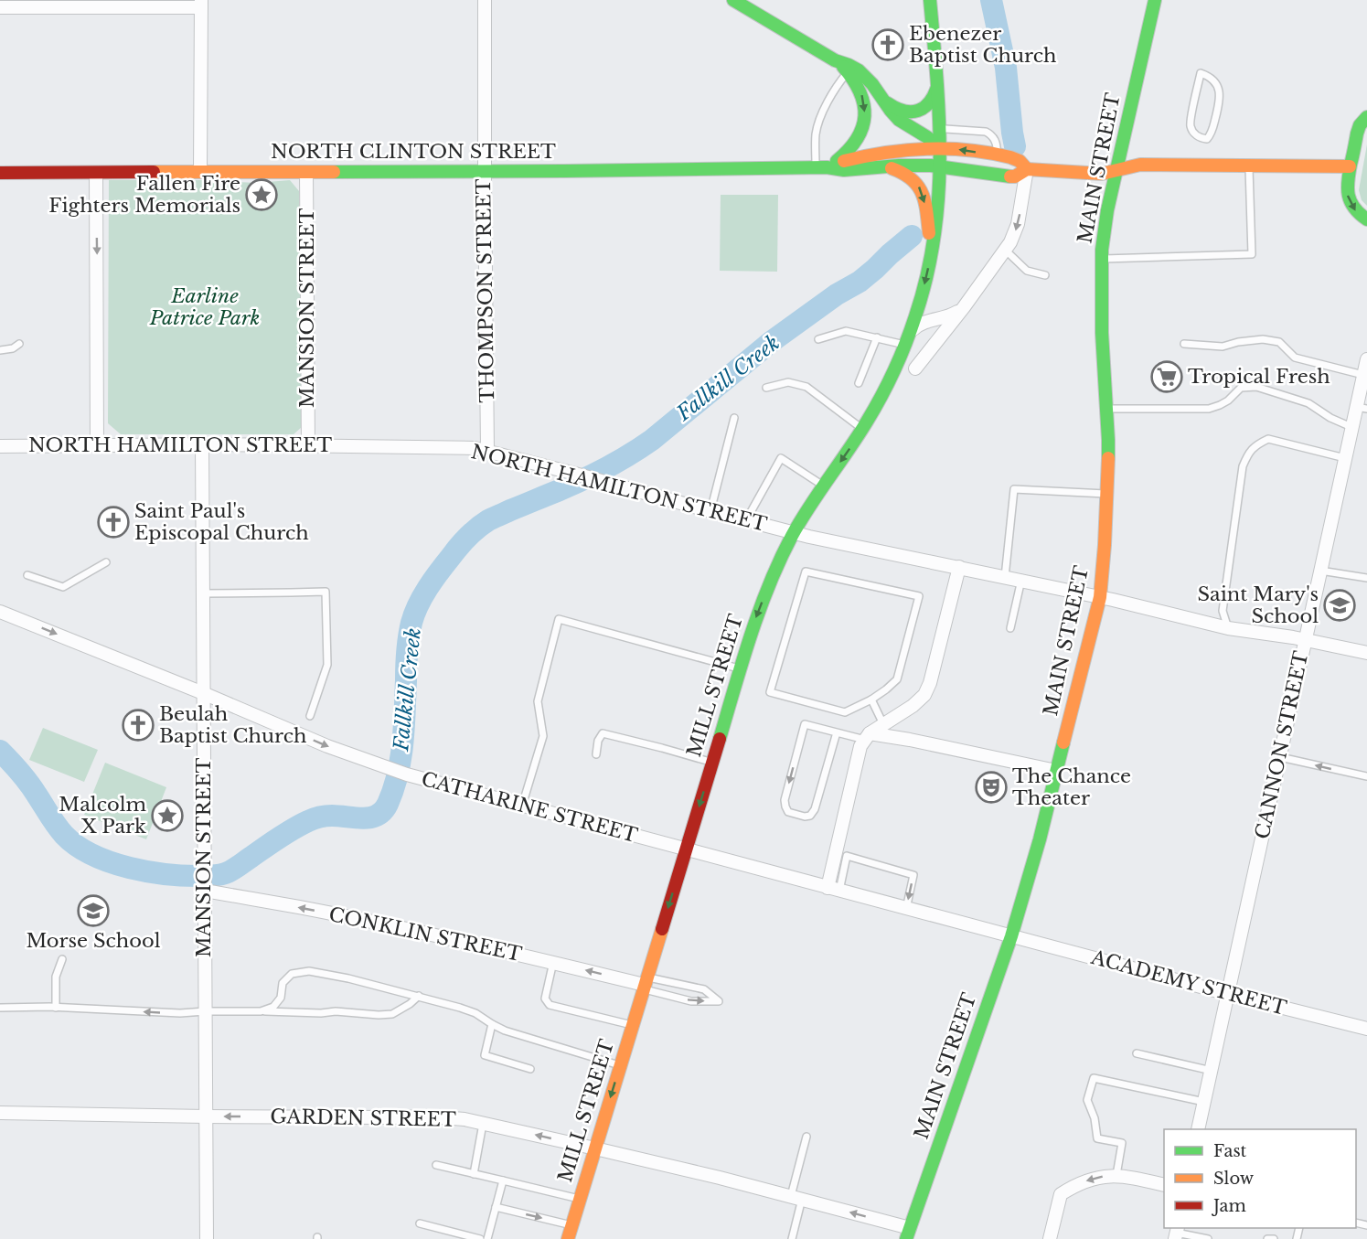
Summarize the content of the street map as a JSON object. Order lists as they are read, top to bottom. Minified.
{"streets":{"main road":["NORTH CLINTON STREET","MAIN STREET","MILL STREET"],"street":["THOMPSON STREET","MANSION STREET","NORTH HAMILTON STREET","CANNON STREET","CATHARINE STREET","CONKLIN STREET","ACADEMY STREET","GARDEN STREET"]},"crossings":[["NORTH CLINTON STREET","MAIN STREET"],["NORTH CLINTON STREET","THOMPSON STREET"],["NORTH CLINTON STREET","MANSION STREET"],["NORTH CLINTON STREET","MILL STREET"],["MAIN STREET","NORTH HAMILTON STREET"],["MAIN STREET","CATHARINE STREET"],["MAIN STREET","ACADEMY STREET"],["MAIN STREET","GARDEN STREET"],["THOMPSON STREET","NORTH HAMILTON STREET"],["MANSION STREET","NORTH HAMILTON STREET"],["MANSION STREET","CATHARINE STREET"],["MANSION STREET","CONKLIN STREET"],["MANSION STREET","GARDEN STREET"],["NORTH HAMILTON STREET","MILL STREET"],["NORTH HAMILTON STREET","CANNON STREET"],["MILL STREET","CATHARINE STREET"],["MILL STREET","CONKLIN STREET"],["MILL STREET","GARDEN STREET"],["CANNON STREET","ACADEMY STREET"],["CATHARINE STREET","ACADEMY STREET"]],"one_way":["MILL STREET","CATHARINE STREET","CONKLIN STREET","GARDEN STREET"],"water":["Fallkill Creek"],"parks":["Earline Patrice Park"],"places":{"church":["Ebenezer Baptist Church","Saint Paul's Episcopal Church","Beulah Baptist Church"],"place":["Fallen Fire Fighters Memorials","Malcolm X Park"],"supermarket":["Tropical Fresh"],"school or university":["Saint Mary's School","Morse School"],"theatre":["The Chance Theater"]},"legend":["Fast","Slow","Jam"]}
